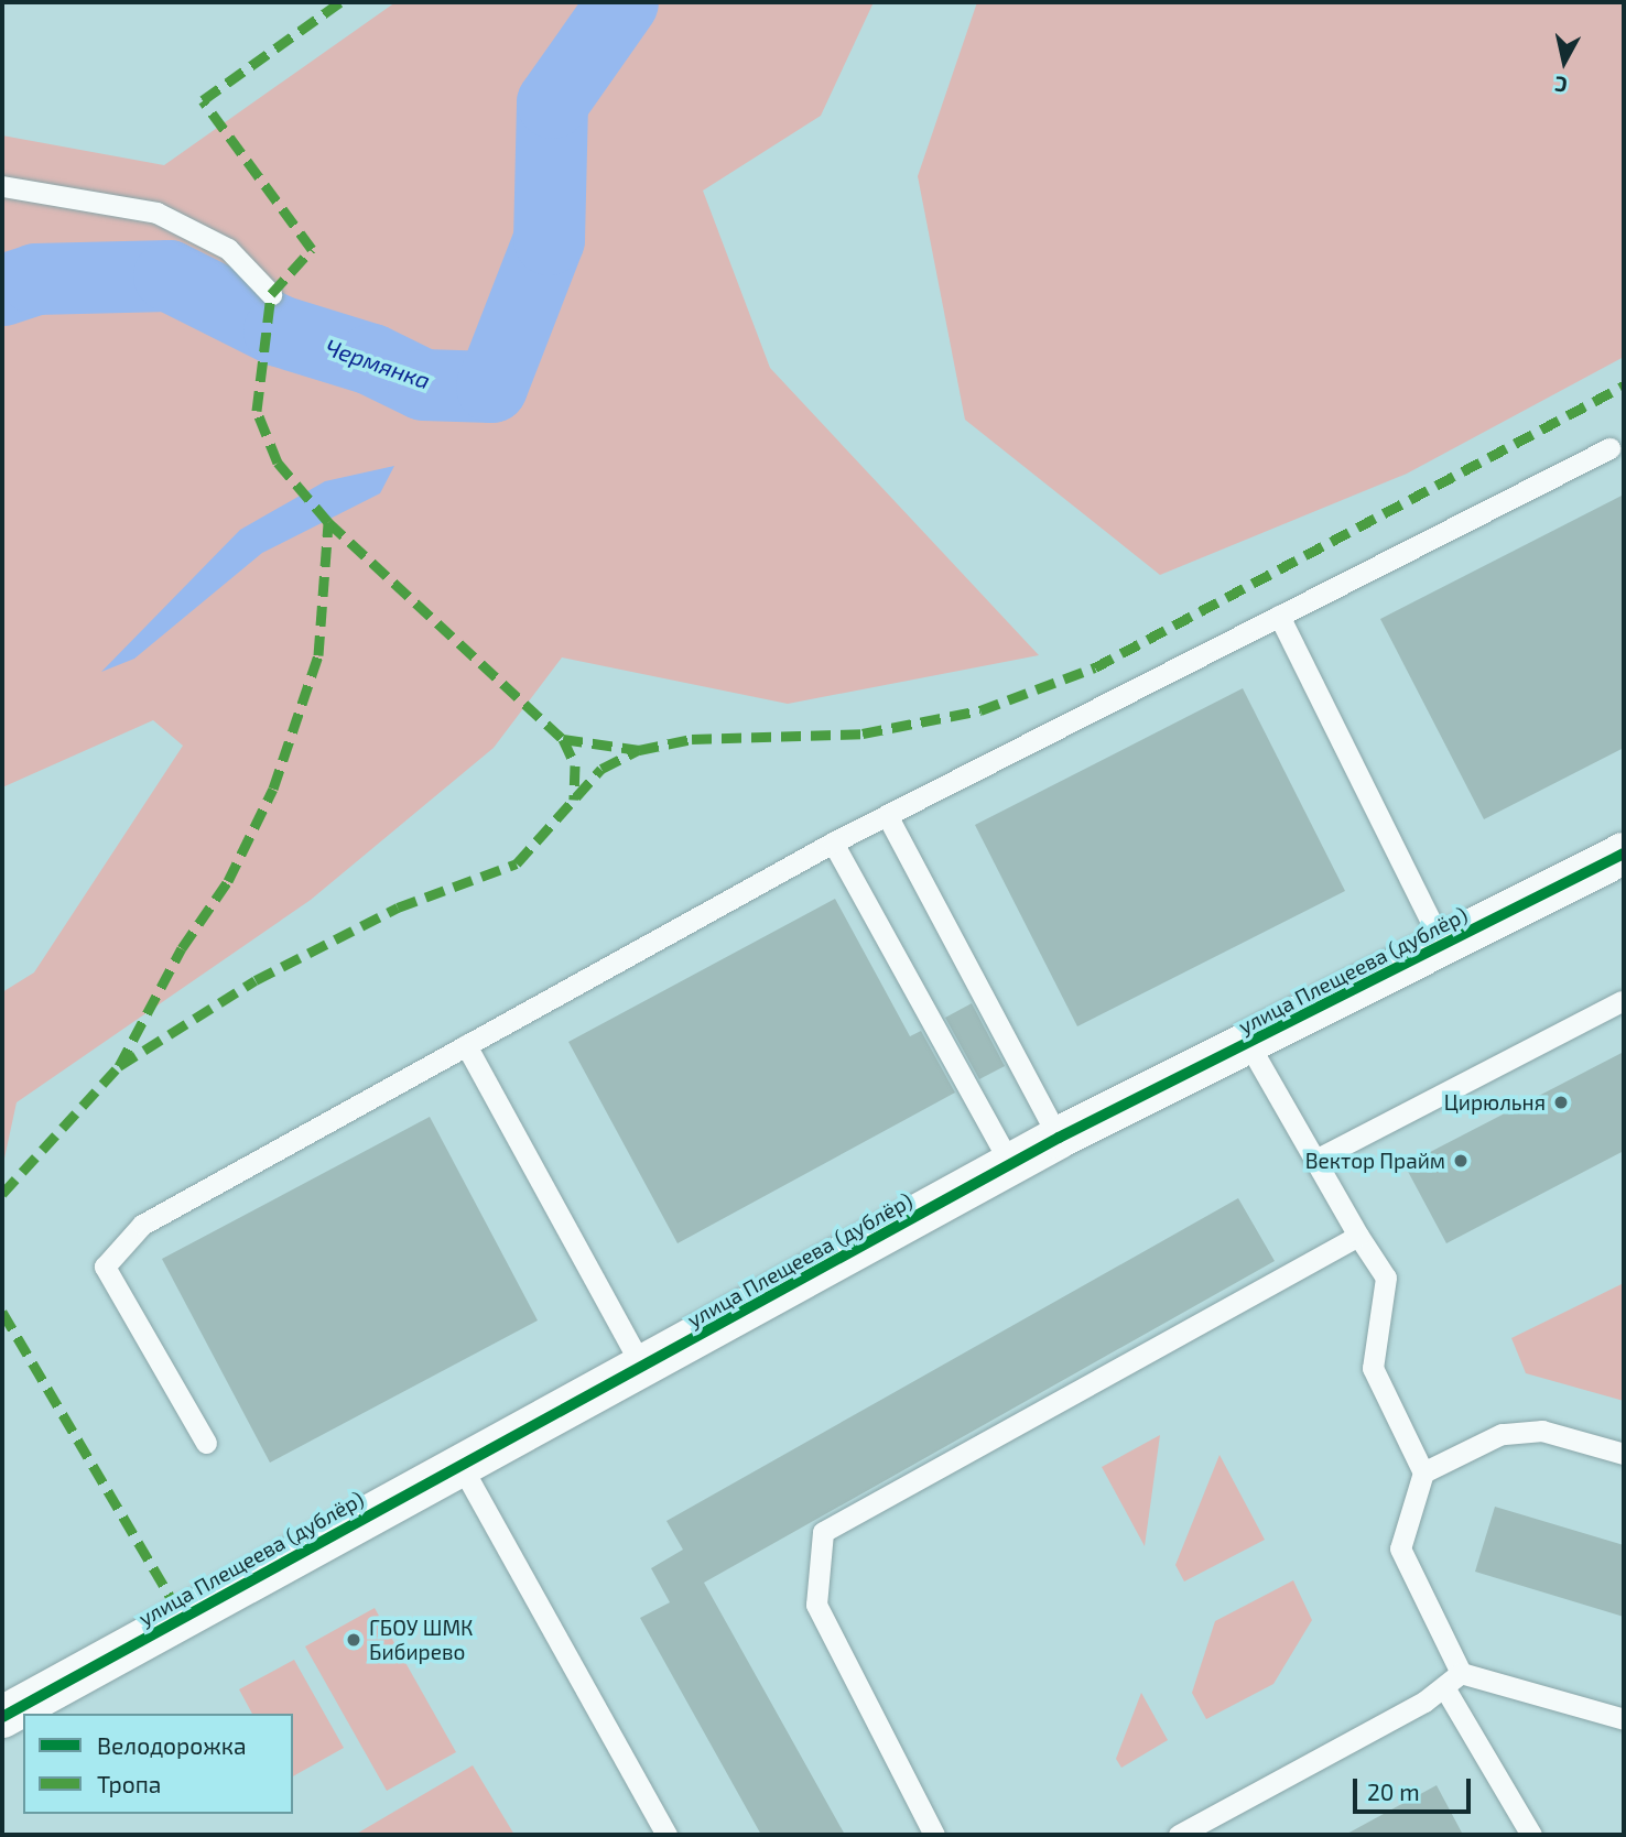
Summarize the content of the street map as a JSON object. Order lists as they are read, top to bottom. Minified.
{"streets":{"street":["улица Плещеева (дублёр)"]},"water":["Чермянка"],"places":["Цирюльня","Вектор Прайм","ГБОУ ШМК Бибирево"],"legend":["Велодорожка","Тропа"],"scale_bar":"20 m","north":"bottom"}
